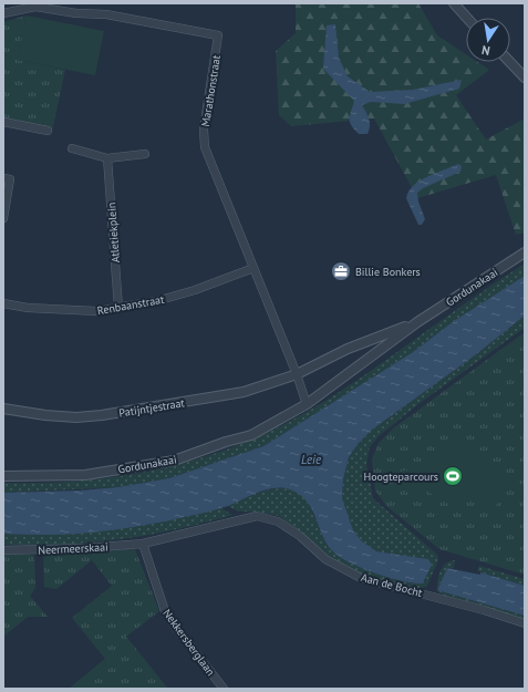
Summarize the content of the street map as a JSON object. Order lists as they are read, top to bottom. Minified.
{"streets":{"street":["Marathonstraat","Atletiekplein","Gordunakaai","Renbaanstraat","Patijntjestraat","Neermeerskaai","Aan de Bocht","Nekkersberglaan"]},"crossings":[["Marathonstraat","Gordunakaai"],["Marathonstraat","Renbaanstraat"],["Marathonstraat","Patijntjestraat"],["Atletiekplein","Renbaanstraat"],["Gordunakaai","Patijntjestraat"],["Neermeerskaai","Aan de Bocht"],["Neermeerskaai","Nekkersberglaan"],["Aan de Bocht","Nekkersberglaan"]],"water":["Leie"],"places":{"office":["Billie Bonkers"],"sports":["Hoogteparcours"]},"north":"bottom"}
